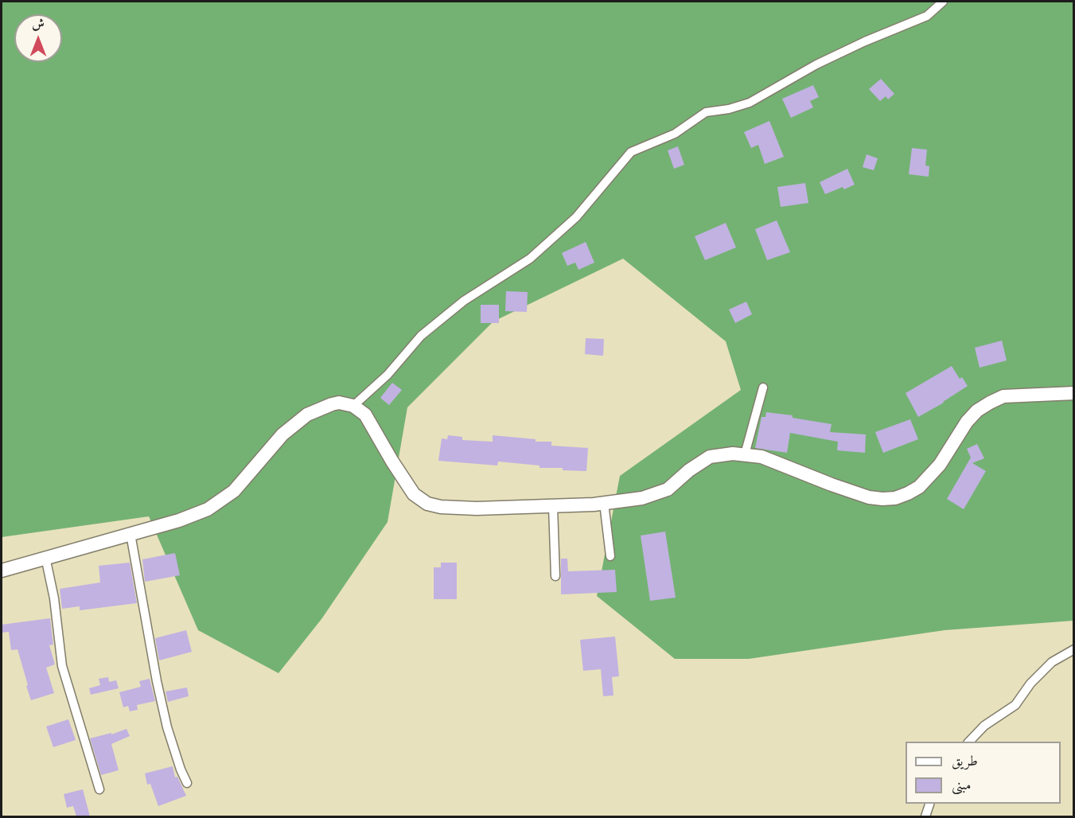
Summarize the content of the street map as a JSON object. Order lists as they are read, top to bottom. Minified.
{"legend":["طريق","مبنى"],"north":"top"}
